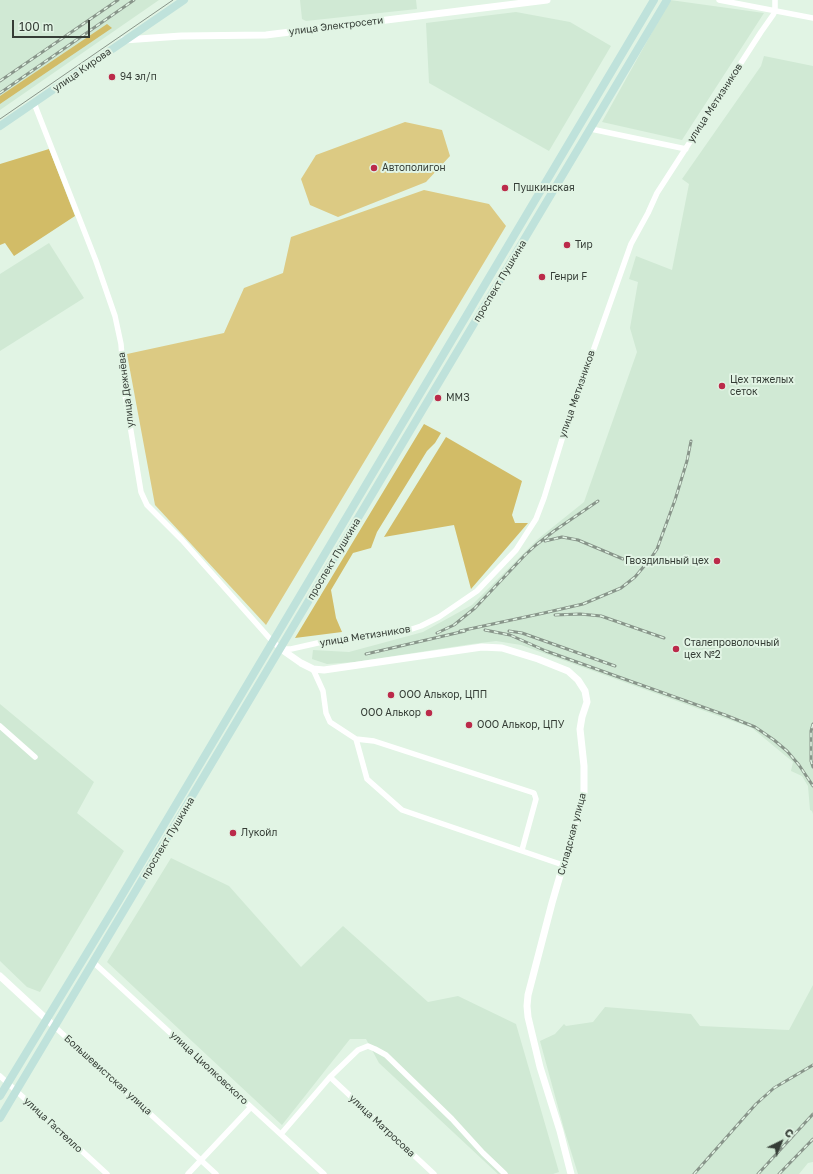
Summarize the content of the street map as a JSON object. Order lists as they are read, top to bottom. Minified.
{"streets":{"main road":["улица Кирова","проспект Пушкина"],"street":["улица Электросети","улица Метизников","улица Дежнёва","Складская улица","улица Циолковского","Большевистская улица","улица Гастелло","улица Матросова"]},"crossings":[["улица Электросети","улица Кирова"],["улица Кирова","улица Дежнёва"],["улица Метизников","проспект Пушкина"],["улица Метизников","улица Дежнёва"],["проспект Пушкина","улица Дежнёва"],["проспект Пушкина","улица Циолковского"],["проспект Пушкина","Большевистская улица"],["проспект Пушкина","улица Гастелло"]],"places":["94 эл/п","Автополигон","Пушкинская","Тир","Генри F","Цех тяжелых сеток","ММЗ","Гвоздильный цех","Сталепроволочный цех №2","ООО Алькор, ЦПП","ООО Алькор","ООО Алькор, ЦПУ","Лукойл"],"scale_bar":"100 m","north":"top right"}
